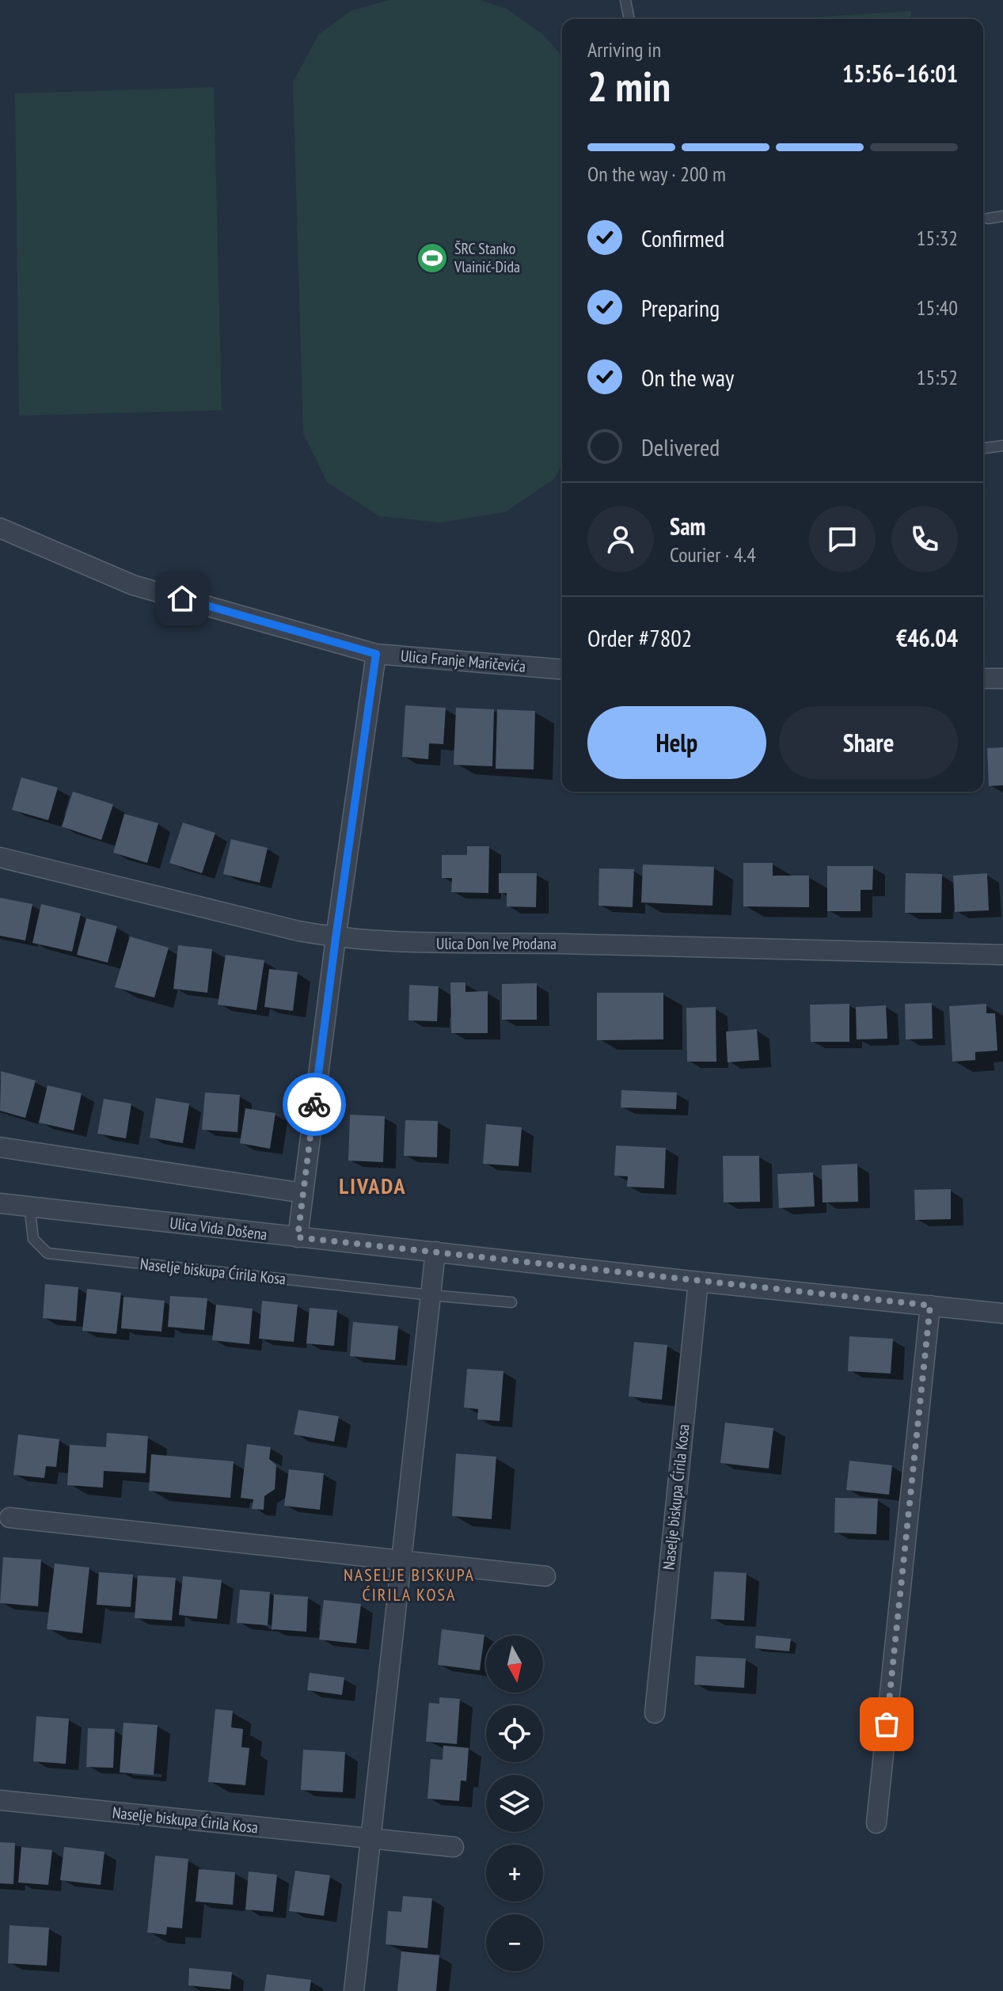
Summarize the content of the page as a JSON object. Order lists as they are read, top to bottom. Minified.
{"streets":{"street":["Ulica Franje Maričevića","Ulica Don Ive Prodana","Ulica Vida Došena","Naselje biskupa Ćirila Kosa"]},"crossings":[["Ulica Vida Došena","Naselje biskupa Ćirila Kosa"]],"districts":["LIVADA","NASELJE BISKUPA ĆIRILA KOSA"],"places":{"sports":["ŠRC Stanko Vlainić-Dida"]},"north":"bottom","page":{"heading":["2 min","Arriving in","15:56–16:01"],"panel":["Sam","Courier · 4.4","Order #7802","€46.04"],"bar":"On the way · 200 m","list":[["Confirmed","15:32"],["Preparing","15:40"],["On the way","15:52"],"Delivered"],"buttons":["Help","Share"],"map_buttons":["+","−"]}}
